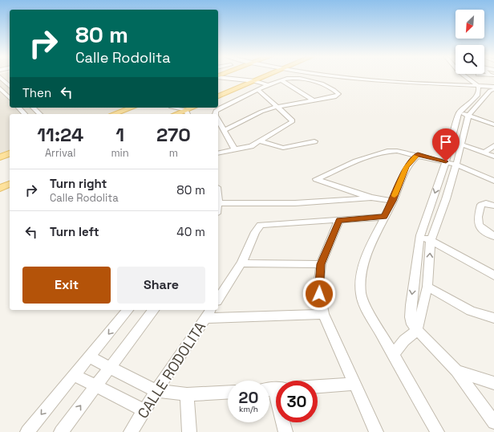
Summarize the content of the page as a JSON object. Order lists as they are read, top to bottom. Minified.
{"streets":{"street":["CALLE RODOLITA"]},"north":"bottom left","page":{"turn":["80 m","Calle Rodolita"],"then":"Then","eta":["11:24","Arrival","1","min","270","m"],"list":[{"name":"Turn right","note":"Calle Rodolita","value":"80 m"},{"name":"Turn left","value":"40 m"}],"buttons":["Exit","Share"],"speed":"20 km/h","limit":"30"}}
